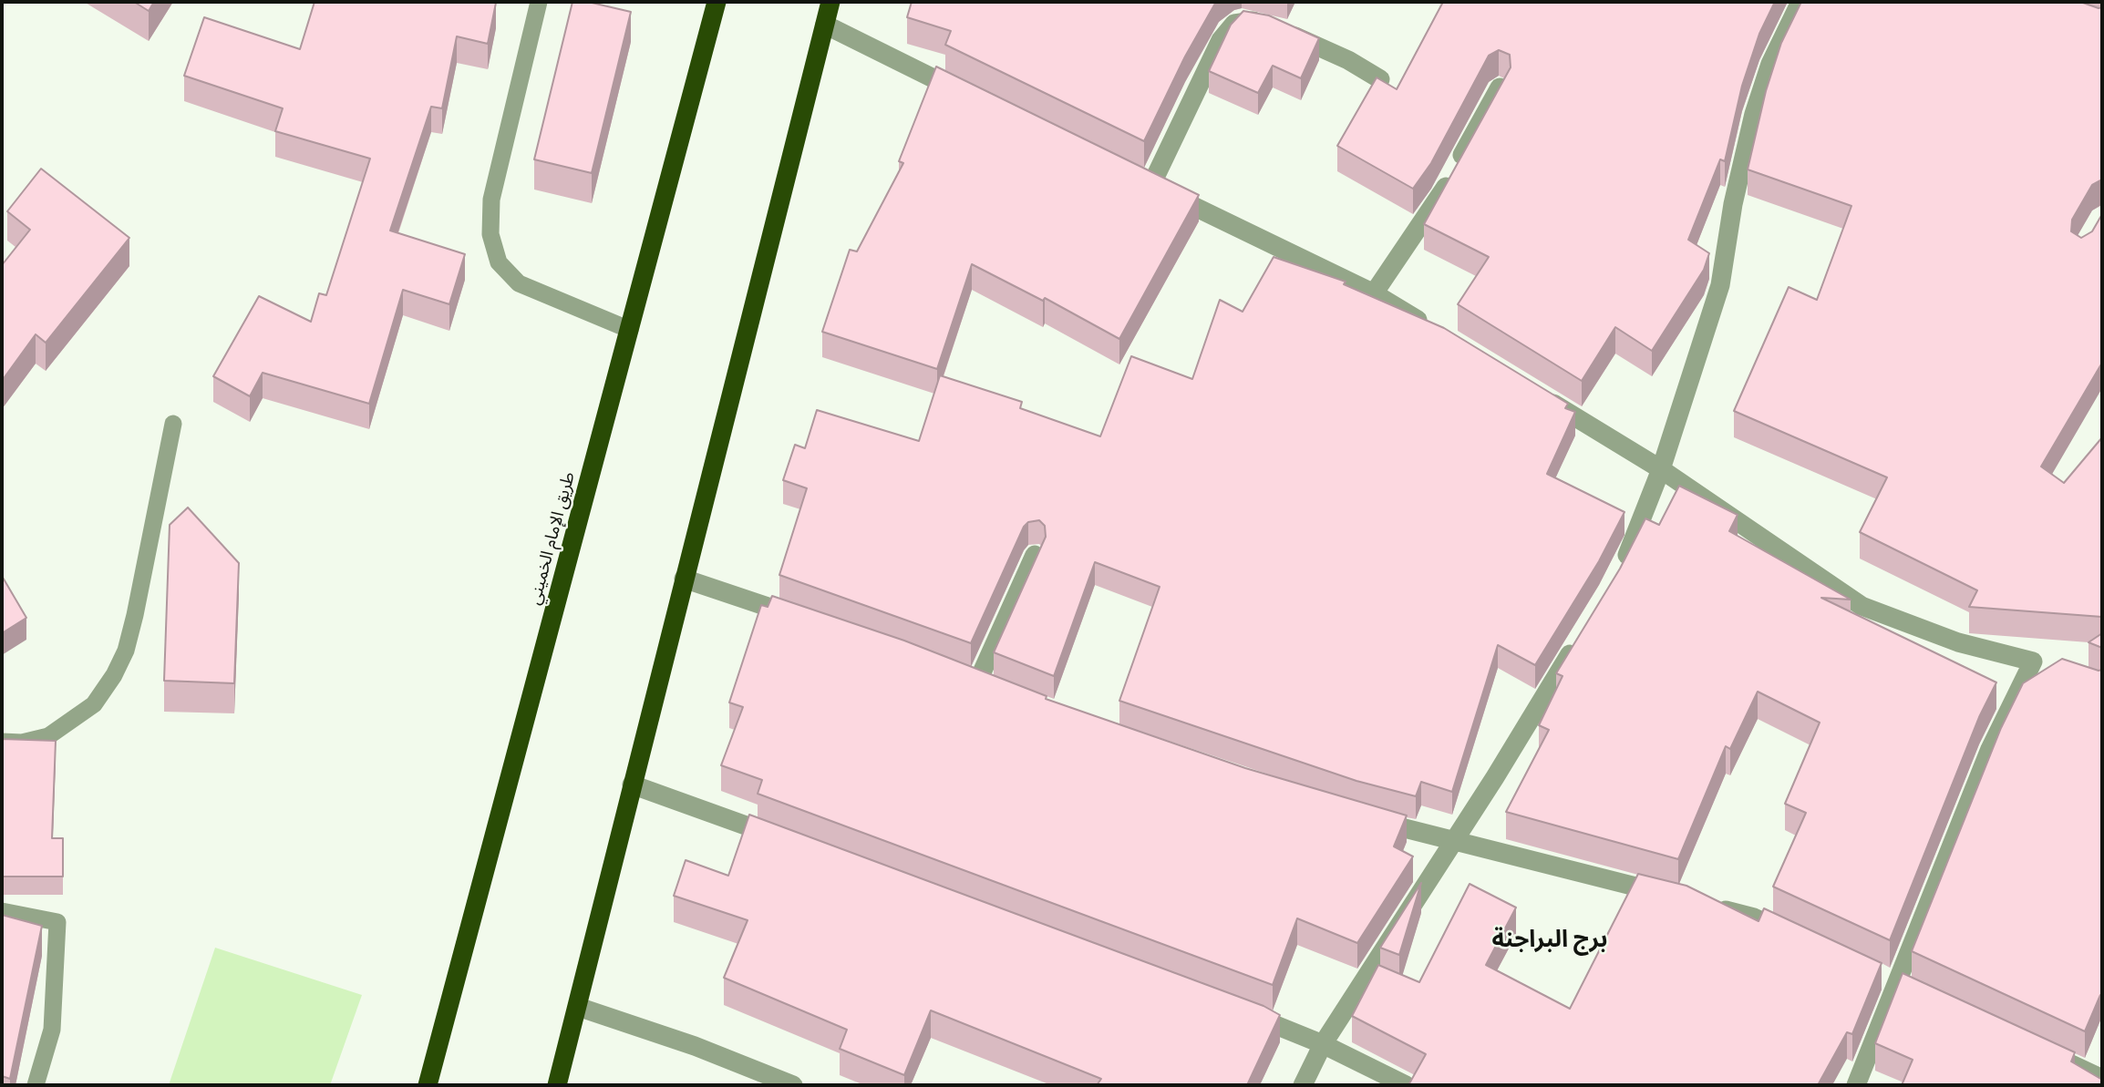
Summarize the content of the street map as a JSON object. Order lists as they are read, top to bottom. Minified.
{"streets":{"highway":["طريق الإمام الخميني"]},"districts":["برج البراجنة"]}
